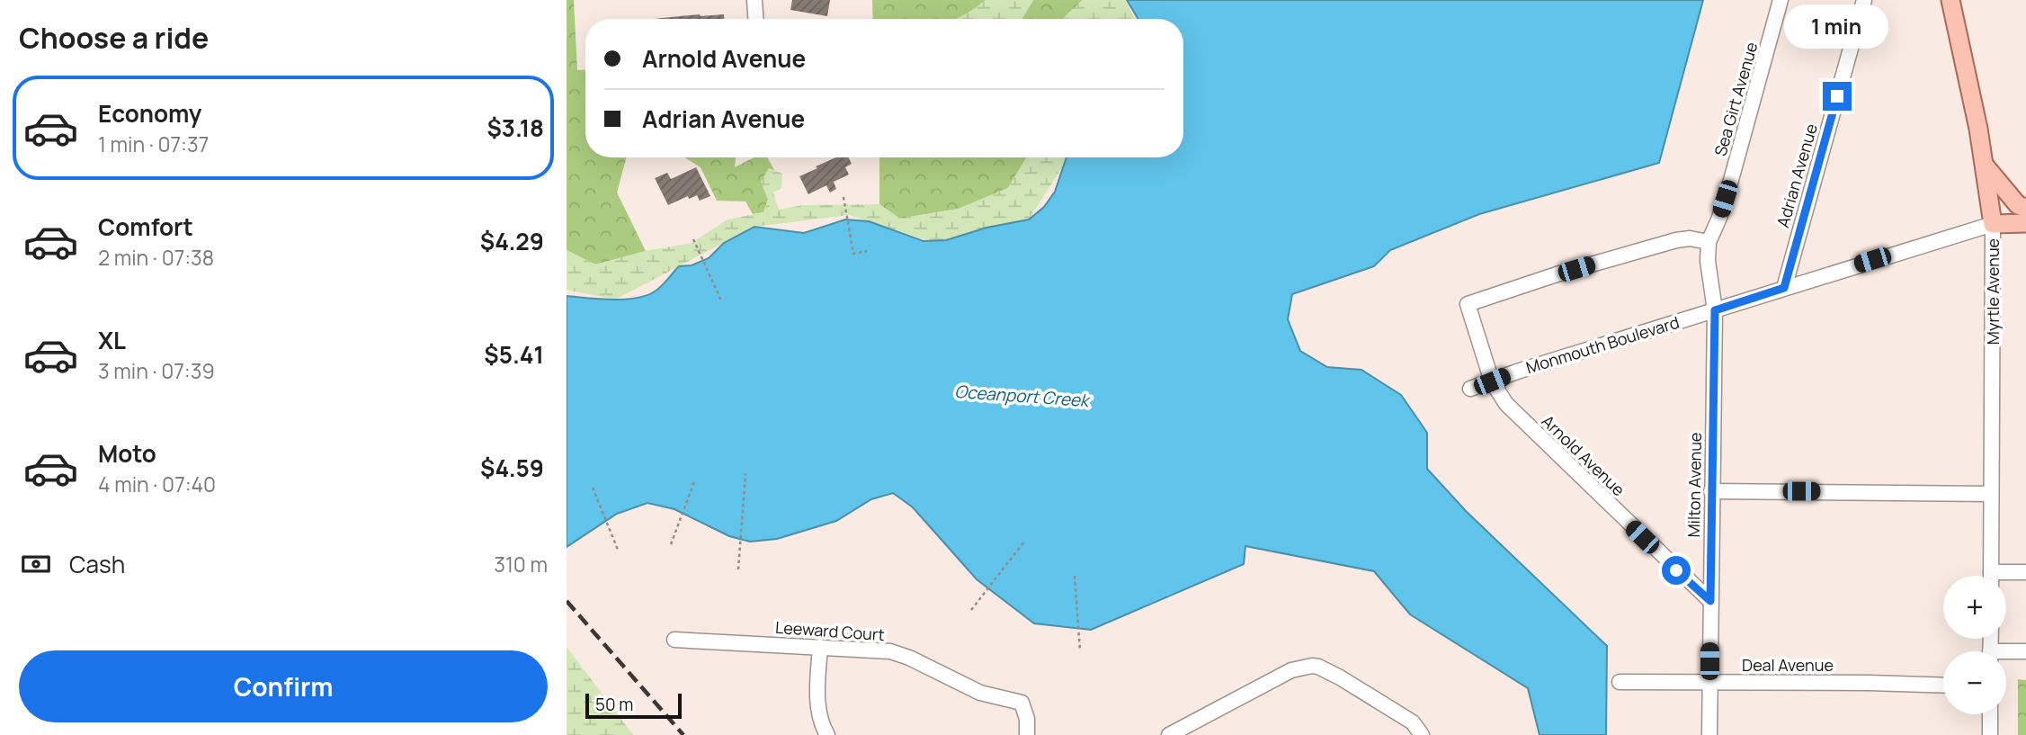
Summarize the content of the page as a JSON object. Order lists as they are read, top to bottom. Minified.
{"streets":{"main road":["Myrtle Avenue","Monmouth Boulevard"],"street":["Sea Girt Avenue","Adrian Avenue","Arnold Avenue","Milton Avenue","Leeward Court","Deal Avenue"]},"crossings":[["Adrian Avenue","Monmouth Boulevard"],["Myrtle Avenue","Monmouth Boulevard"],["Monmouth Boulevard","Arnold Avenue"],["Monmouth Boulevard","Milton Avenue"],["Arnold Avenue","Milton Avenue"],["Milton Avenue","Deal Avenue"]],"water":["Oceanport Creek"],"scale_bar":"50 m","page":{"heading":"Choose a ride","bubble":"1 min","banner":["Arnold Avenue","Adrian Avenue"],"list":[{"name":"Economy","note":"1 min · 07:37","value":"$3.18"},{"name":"Comfort","note":"2 min · 07:38","value":"$4.29"},{"name":"XL","note":"3 min · 07:39","value":"$5.41"},{"name":"Moto","note":"4 min · 07:40","value":"$4.59"}],"pay":["Cash","310 m"],"map_buttons":["+","−"],"buttons":"Confirm","scale":"50 m"}}
